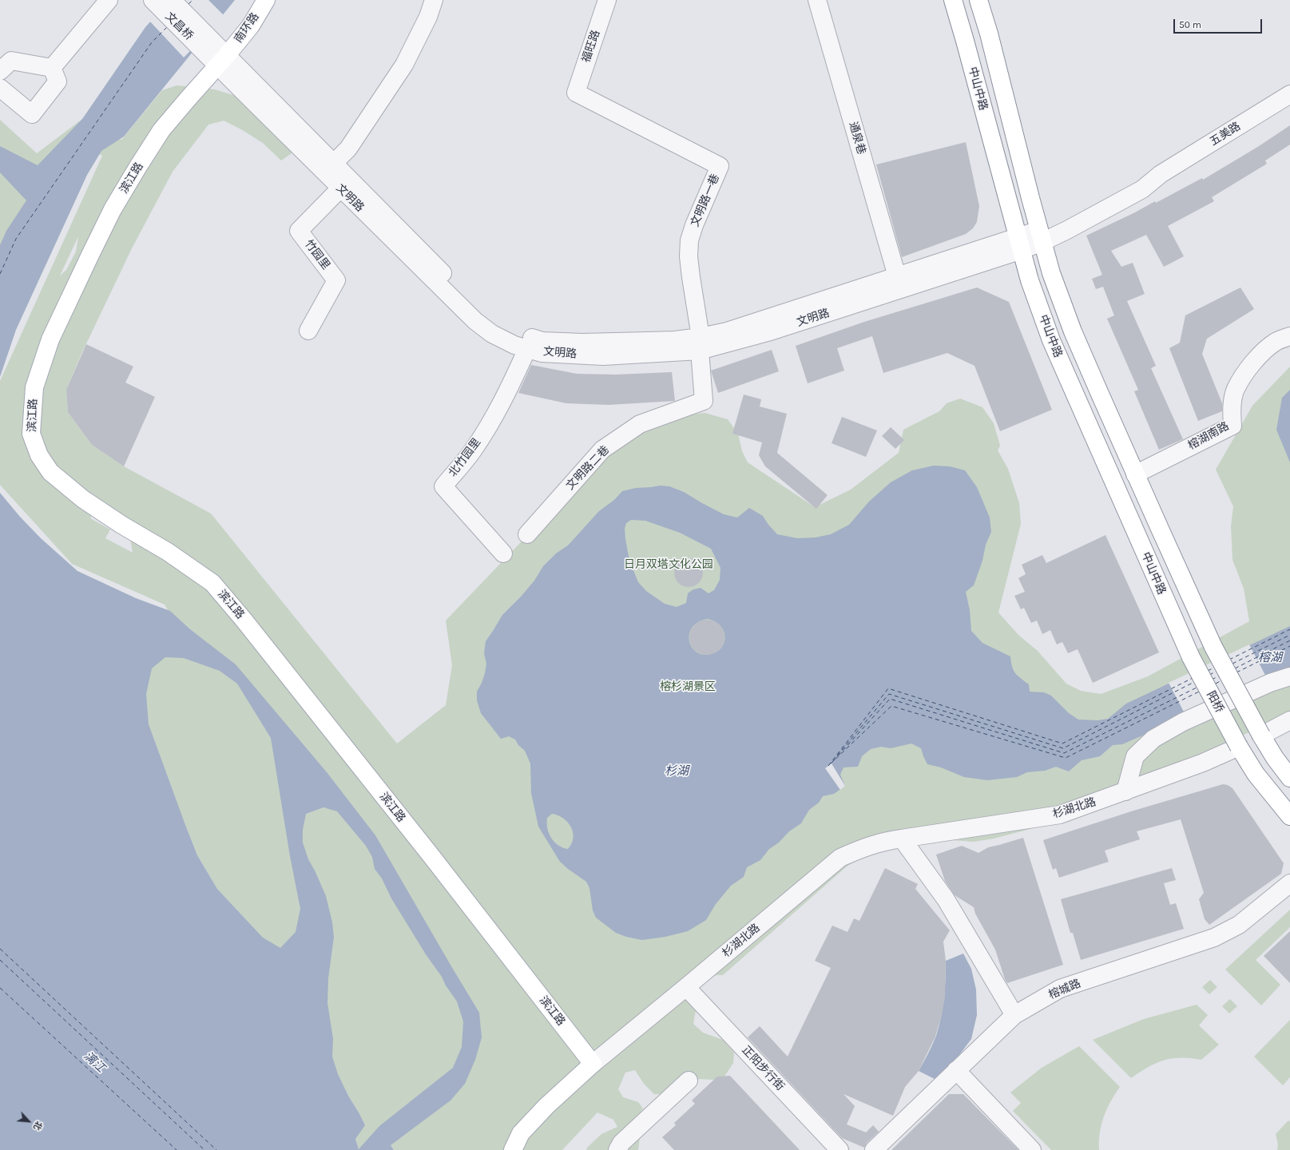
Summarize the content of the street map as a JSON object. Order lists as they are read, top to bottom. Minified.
{"streets":{"main road":["南环路","中山中路","滨江路","阳桥"],"street":["文昌桥","福旺路","五美路","通泉巷","文明路","文明路一巷","竹园里","榕湖南路","北竹园里","文明路二巷","杉湖北路","榕城路","正阳步行街"]},"crossings":[["文昌桥","文明路"],["南环路","滨江路"],["南环路","文明路"],["福旺路","文明路一巷"],["中山中路","五美路"],["中山中路","文明路"],["中山中路","榕湖南路"],["中山中路","阳桥"],["五美路","文明路"],["通泉巷","文明路"],["滨江路","文明路"],["滨江路","杉湖北路"],["文明路","文明路一巷"],["文明路","竹园里"],["文明路","北竹园里"],["文明路","文明路二巷"],["文明路一巷","文明路二巷"],["阳桥","杉湖北路"],["杉湖北路","正阳步行街"]],"water":["榕湖","杉湖","漓江"],"parks":["日月双塔文化公园","榕杉湖景区"],"scale_bar":"50 m","north":"bottom right"}
